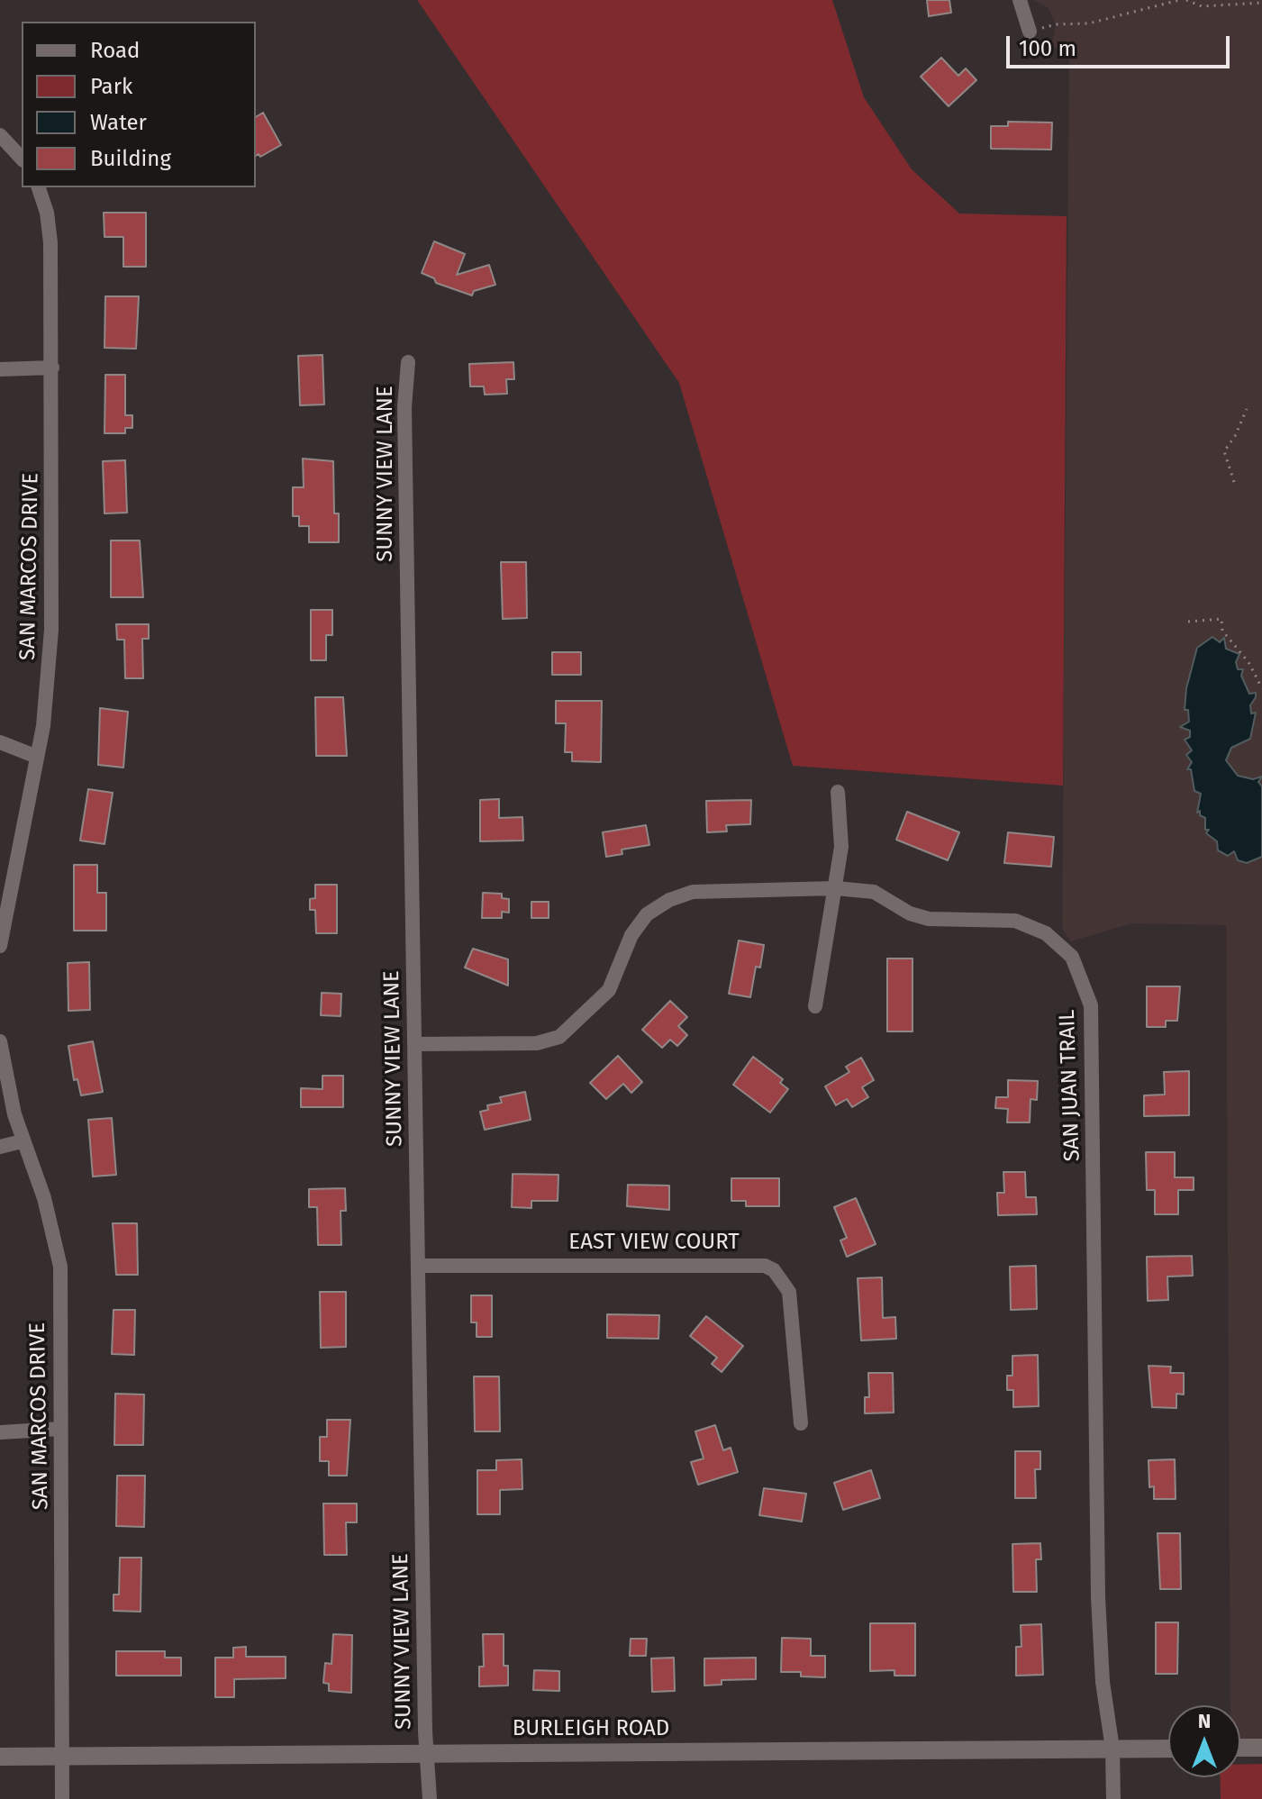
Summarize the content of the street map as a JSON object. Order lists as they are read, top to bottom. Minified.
{"streets":{"street":["SUNNY VIEW LANE","SAN MARCOS DRIVE","SAN JUAN TRAIL","EAST VIEW COURT","BURLEIGH ROAD"]},"crossings":[["SUNNY VIEW LANE","SAN JUAN TRAIL"],["SUNNY VIEW LANE","EAST VIEW COURT"],["SUNNY VIEW LANE","BURLEIGH ROAD"],["SAN MARCOS DRIVE","BURLEIGH ROAD"],["SAN JUAN TRAIL","BURLEIGH ROAD"]],"legend":["Road","Park","Water","Building"],"scale_bar":"100 m","north":"top"}
